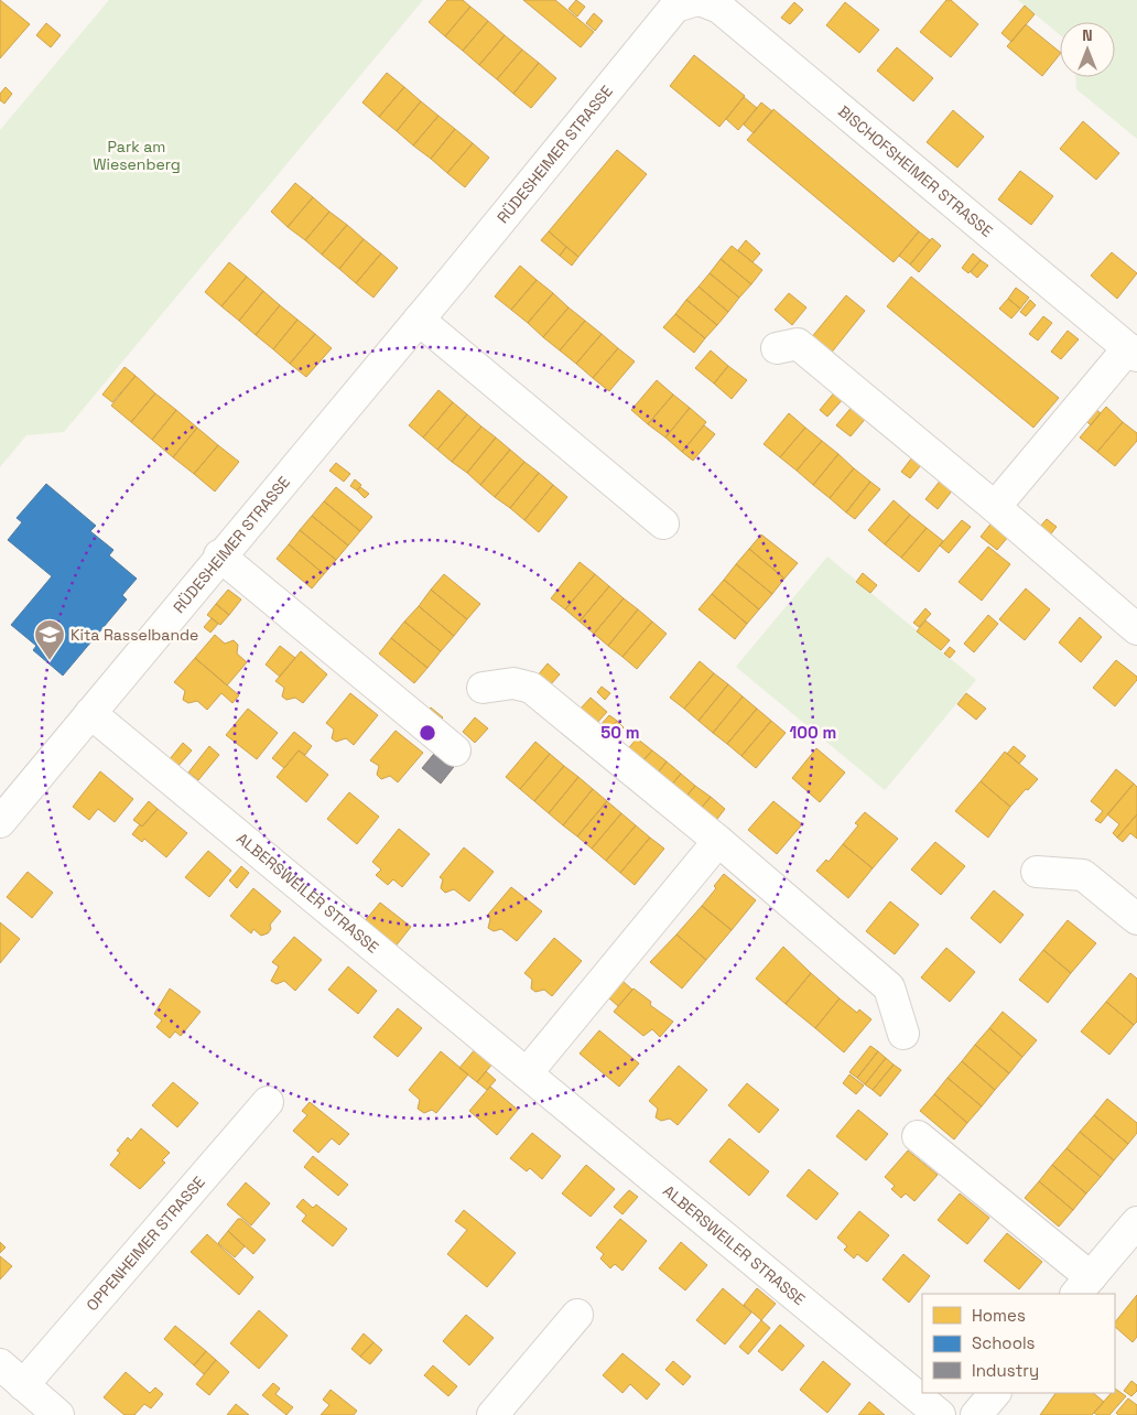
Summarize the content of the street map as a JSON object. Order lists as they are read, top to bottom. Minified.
{"streets":{"street":["RÜDESHEIMER STRASSE","BISCHOFSHEIMER STRASSE","ALBERSWEILER STRASSE","OPPENHEIMER STRASSE"]},"crossings":[["RÜDESHEIMER STRASSE","BISCHOFSHEIMER STRASSE"],["RÜDESHEIMER STRASSE","ALBERSWEILER STRASSE"]],"parks":["Park am Wiesenberg"],"places":{"school or university":["Kita Rasselbande"]},"legend":["Homes","Schools","Industry"],"north":"top","rings":["50 m","100 m"]}
